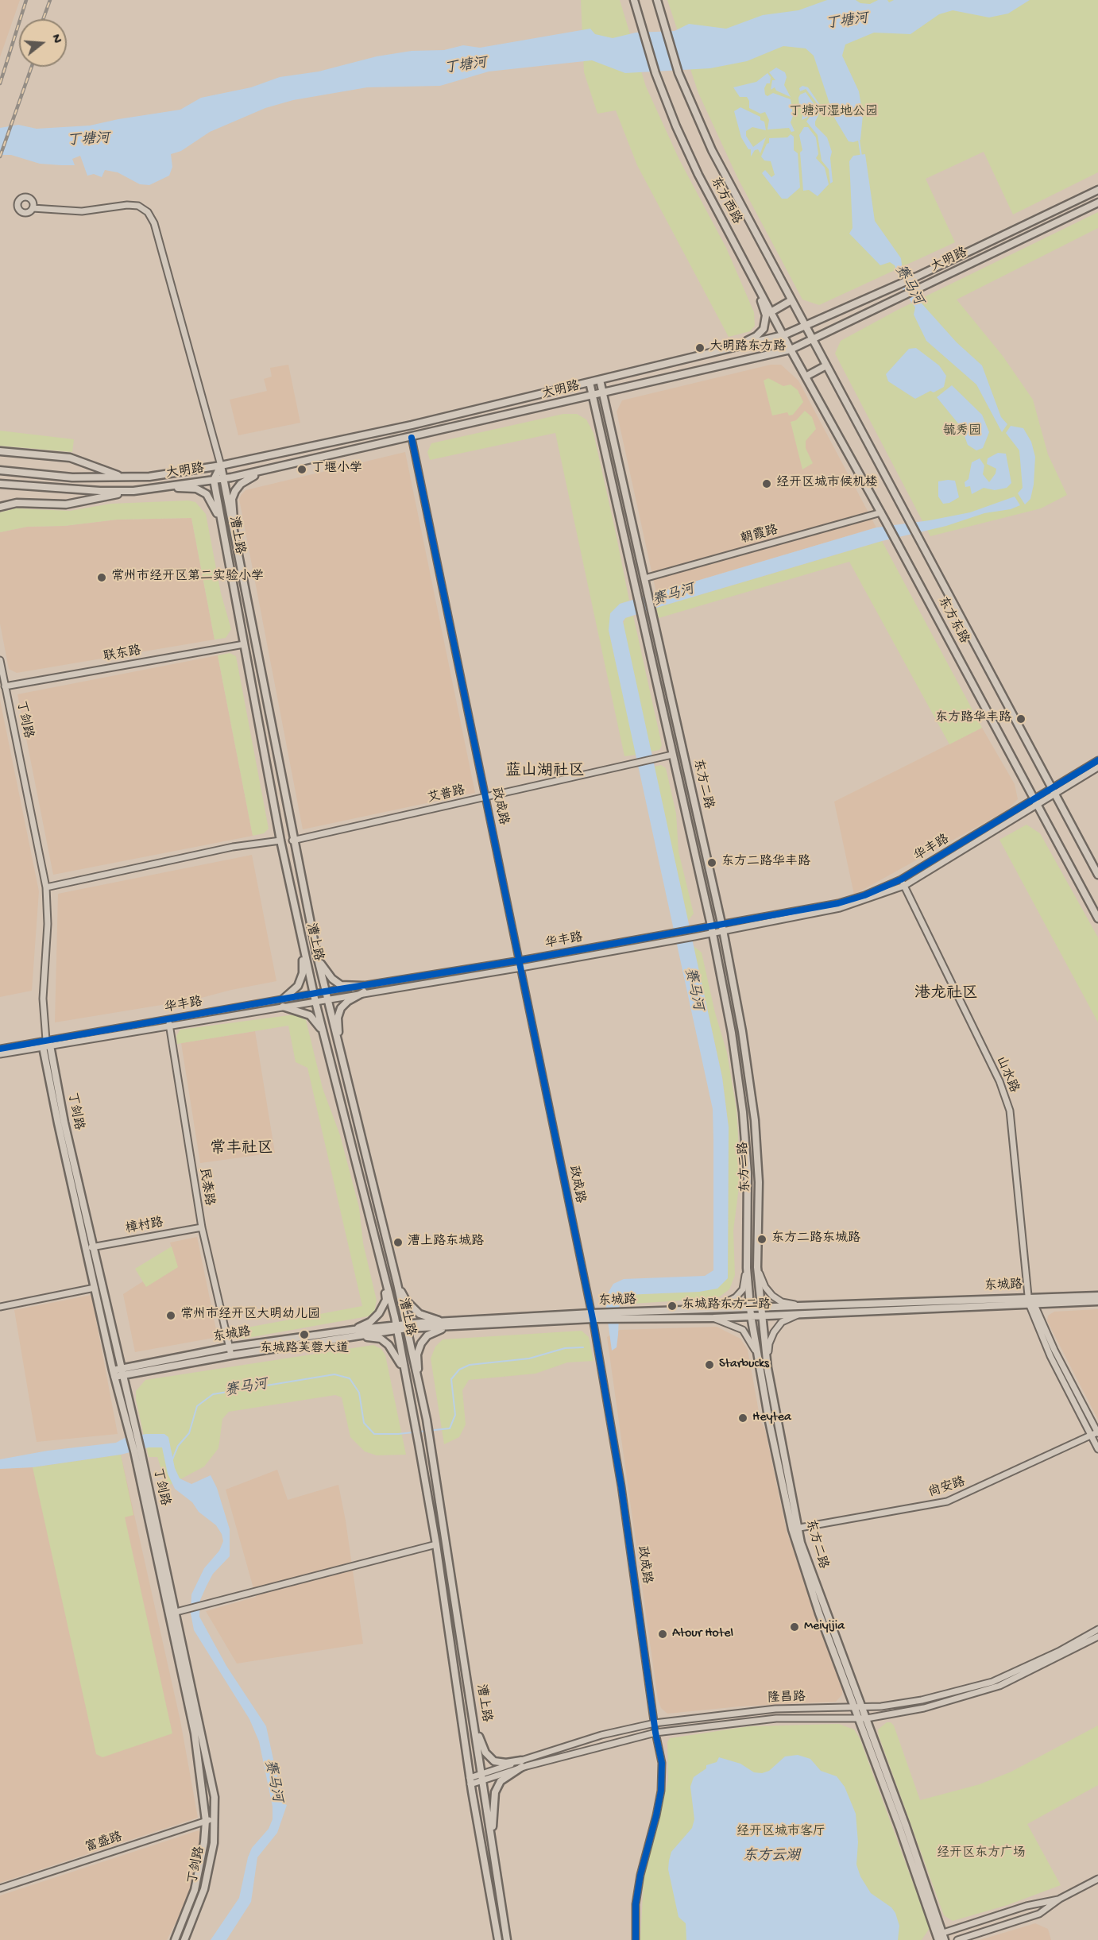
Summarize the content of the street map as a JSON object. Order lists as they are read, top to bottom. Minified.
{"streets":{"main road":["东方西路","大明路","漕上路","东方东路","丁剑路","东方二路","东城路"],"street":["朝霞路","联东路","艾普路","政成路","华丰路","山水路","民泰路","樟村路","尚安路","隆昌路","富盛路"]},"crossings":[["东方西路","大明路"],["东方西路","东方东路"],["大明路","漕上路"],["大明路","东方东路"],["大明路","东方二路"],["大明路","政成路"],["漕上路","联东路"],["漕上路","艾普路"],["漕上路","华丰路"],["漕上路","东城路"],["漕上路","隆昌路"],["朝霞路","东方东路"],["朝霞路","东方二路"],["东方东路","华丰路"],["联东路","丁剑路"],["丁剑路","华丰路"],["丁剑路","樟村路"],["丁剑路","东城路"],["丁剑路","富盛路"],["东方二路","艾普路"],["东方二路","华丰路"],["东方二路","东城路"],["东方二路","尚安路"],["东方二路","隆昌路"],["艾普路","政成路"],["政成路","华丰路"],["政成路","东城路"],["政成路","隆昌路"],["华丰路","山水路"],["华丰路","民泰路"],["山水路","东城路"],["山水路","尚安路"],["民泰路","樟村路"],["民泰路","东城路"]],"districts":["蓝山湖社区","港龙社区","常丰社区"],"water":["丁塘河","赛马河","东方云湖"],"parks":["丁塘河湿地公园","毓秀园","经开区城市客厅","经开区东方广场"],"places":["大明路东方路","丁堰小学","经开区城市候机楼","常州市经开区第二实验小学","东方路华丰路","东方二路华丰路","东方二路东城路","漕上路东城路","东城路东方二路","常州市经开区大明幼儿园","东城路芙蓉大道","Starbucks","Heytea","Meiyijia","Atour Hotel"],"north":"right"}
